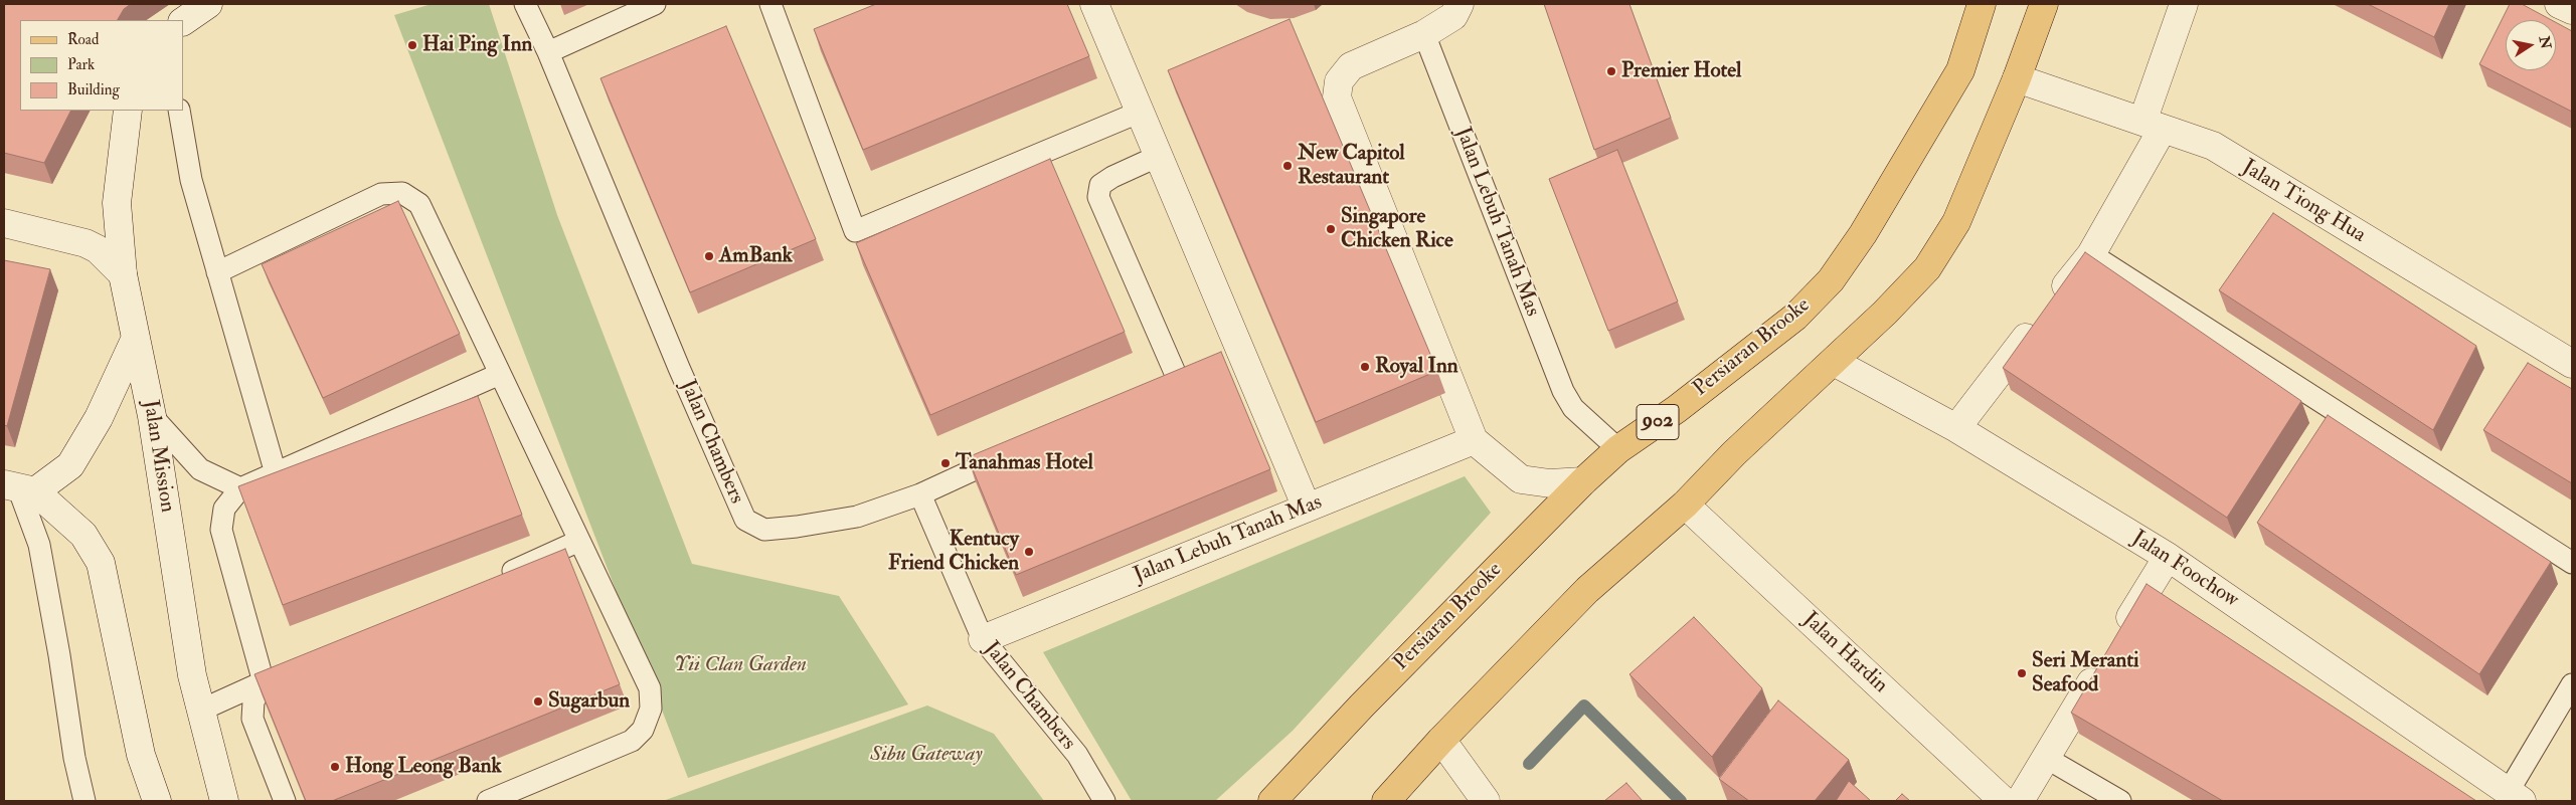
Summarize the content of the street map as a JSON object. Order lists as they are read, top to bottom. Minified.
{"streets":{"main road":["Persiaran Brooke","902"],"street":["Jalan Tiong Hua","Jalan Lebuh Tanah Mas","Jalan Mission","Jalan Foochow","Jalan Hardin"],"lane":["Jalan Chambers"]},"crossings":[["Jalan Lebuh Tanah Mas","Persiaran Brooke"],["Jalan Lebuh Tanah Mas","Jalan Chambers"]],"parks":["Yii Clan Garden","Sibu Gateway"],"places":["Hai Ping Inn","Premier Hotel","New Capitol Restaurant","Singapore Chicken Rice","AmBank","Royal Inn","Tanahmas Hotel","Kentucy Friend Chicken","Seri Meranti Seafood","Sugarbun","Hong Leong Bank"],"legend":["Road","Park","Building"],"north":"right"}
